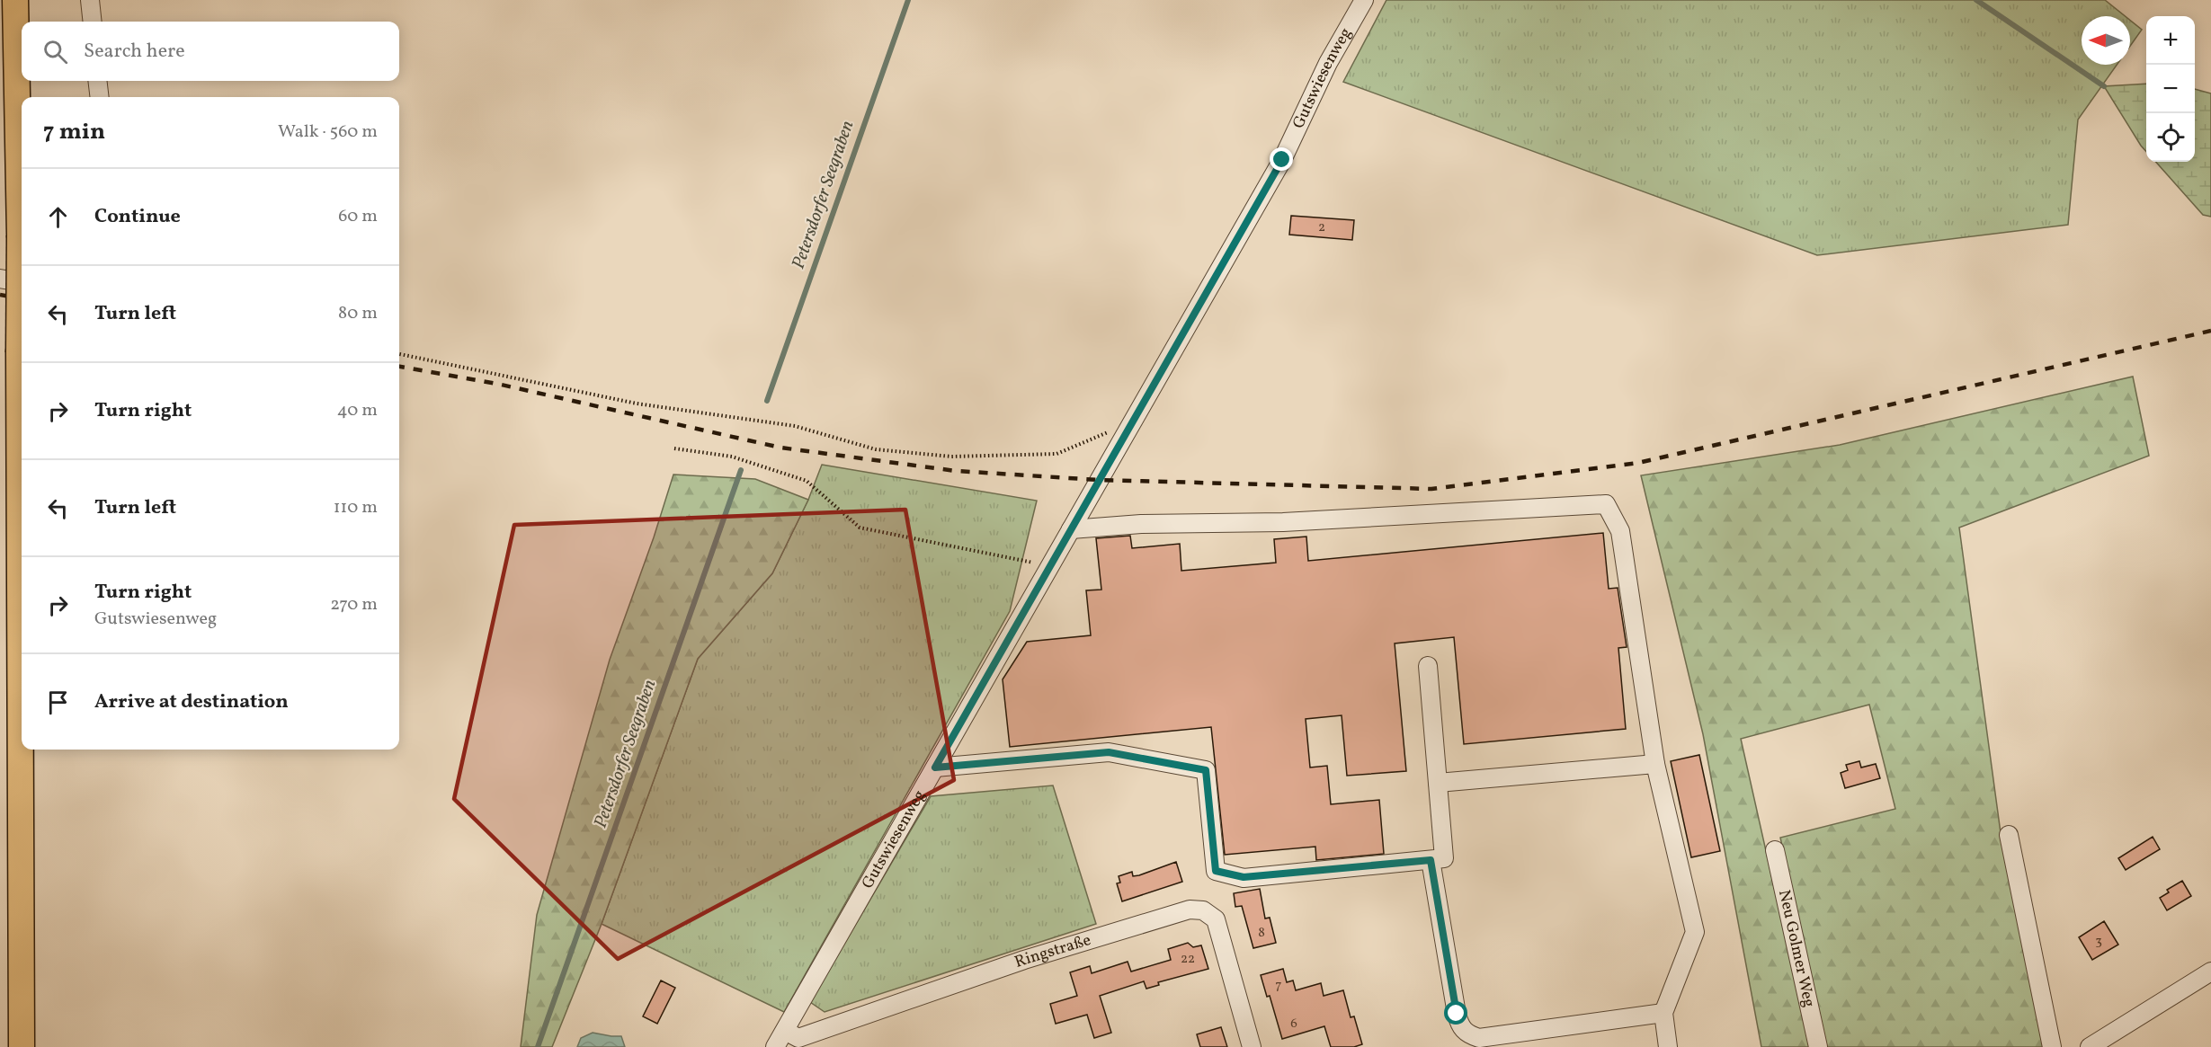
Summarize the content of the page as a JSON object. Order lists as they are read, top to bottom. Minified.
{"streets":{"street":["Gutswiesenweg","Neu Golmer Weg","Ringstraße"]},"crossings":[["Gutswiesenweg","Ringstraße"]],"water":["Petersdorfer Seegraben"],"house_numbers":["2","8","3","22","7","6"],"north":"left","page":{"map_buttons":["+","−"],"search":"Search here","heading":["7 min","Walk · 560 m"],"list":[["Continue","60 m"],["Turn left","80 m"],["Turn right","40 m"],["Turn left","110 m"],["Turn right","Gutswiesenweg","270 m"],"Arrive at destination"]}}
